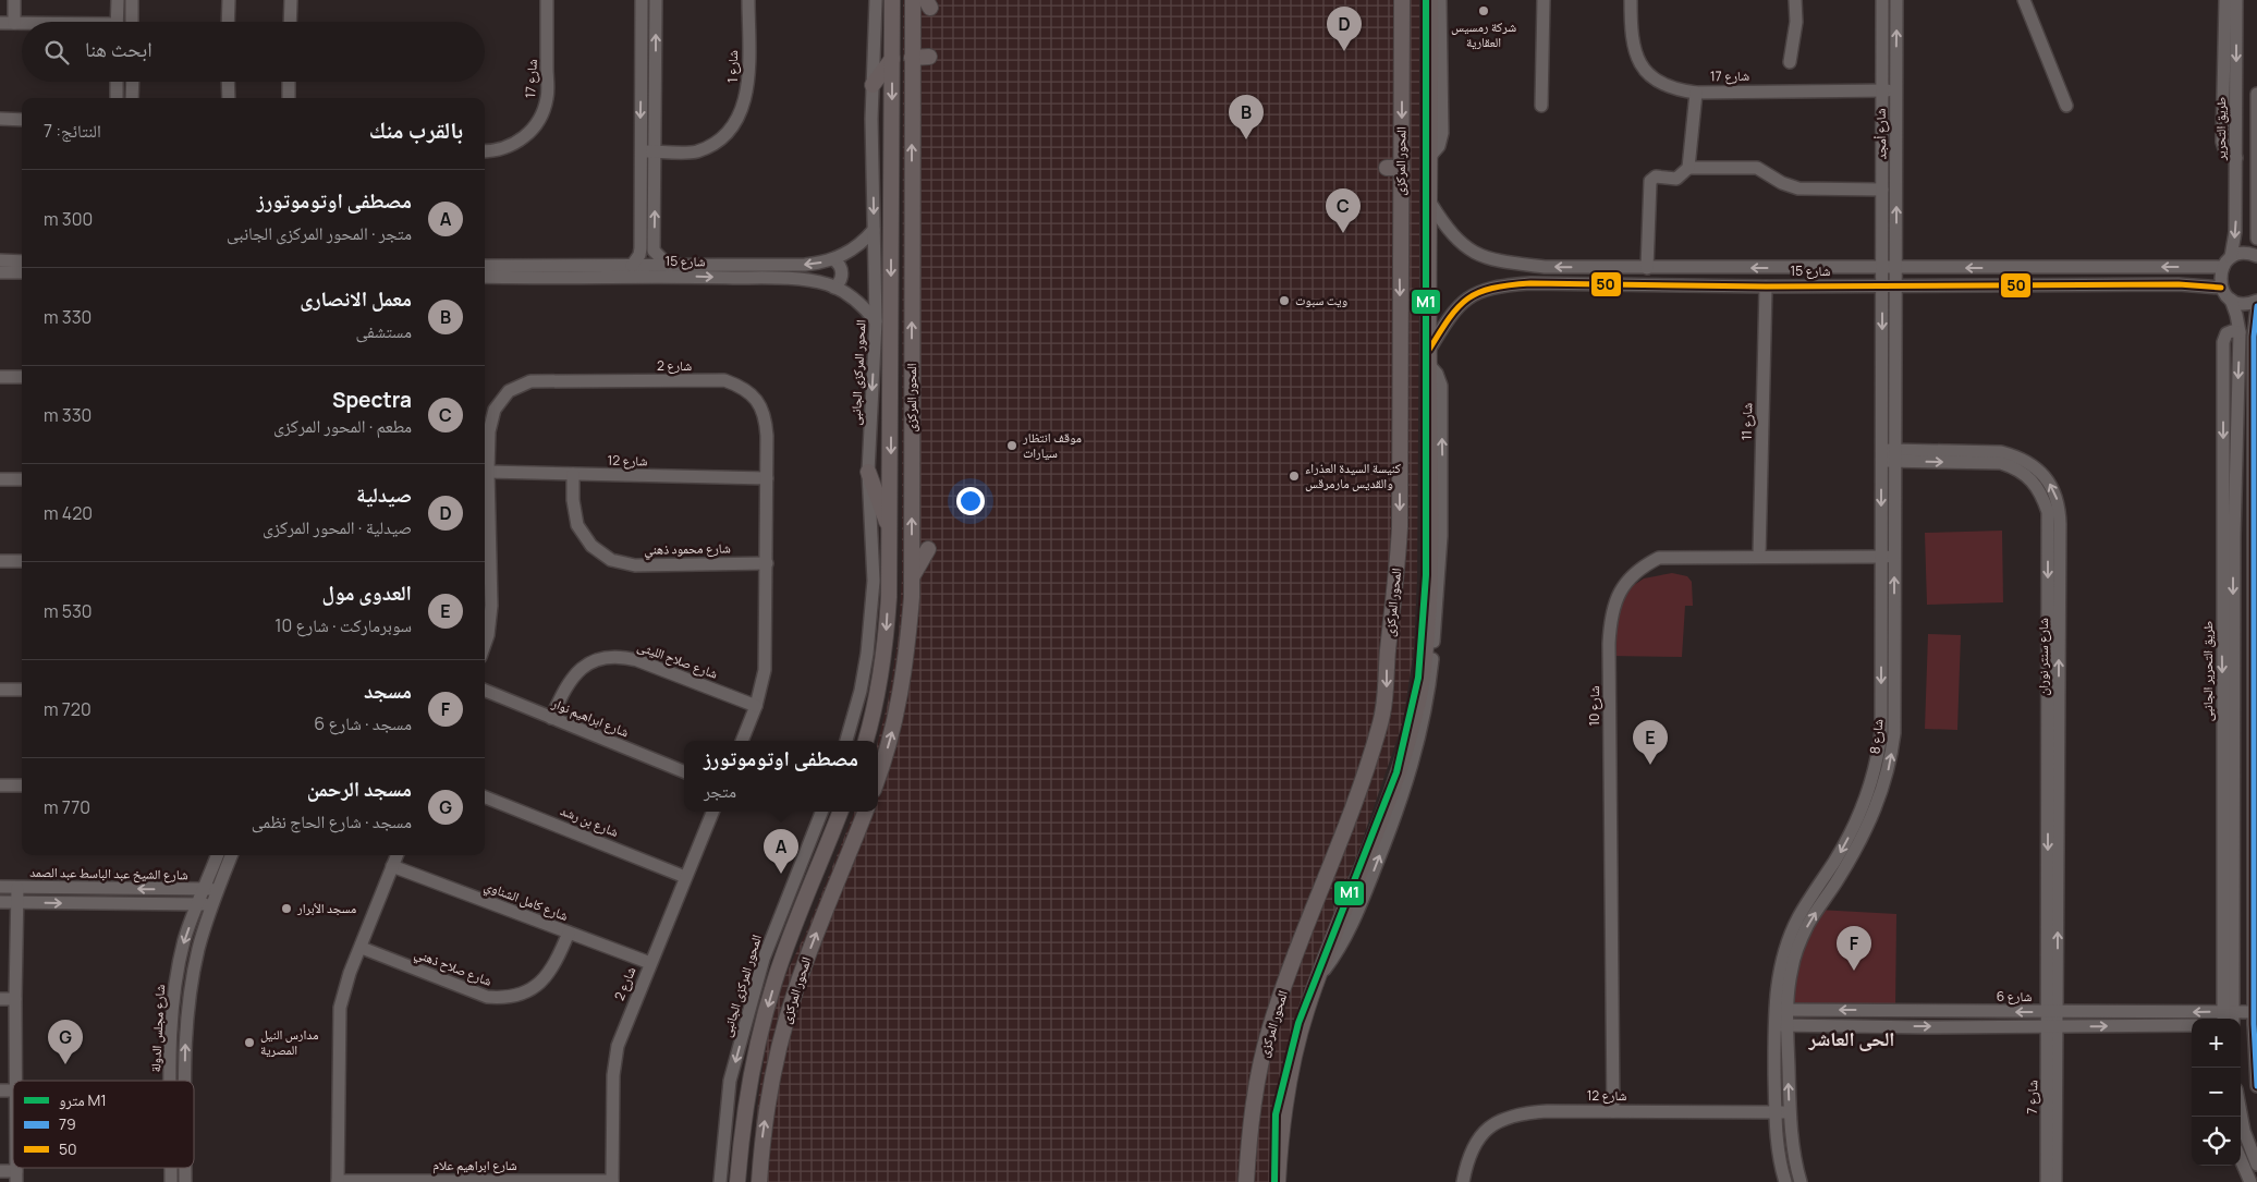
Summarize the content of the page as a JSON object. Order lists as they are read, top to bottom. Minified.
{"streets":{"main road":["المحور المركزى"],"street":["شارع 1","شارع 17","طريق التحرير","شارع أمجد","شارع 15","شارع 2","المحور المركزى الجانبى","شارع 11","شارع 12","شارع محمود ذهني","شارع سنتر نوران","شارع صلاح الليثى","طريق التحرير الجانبى","شارع 10","شارع ابراهيم نوار","شارع 8","شارع بن رشد","شارع الشيخ عبد الباسط عبد الصمد","شارع كامل الشناوي","شارع صلاح ذهني","شارع 6","شارع مجلس الدولة","شارع 7","شارع ابراهيم علام"]},"crossings":[["شارع 17","شارع أمجد"],["طريق التحرير","شارع 15"],["شارع أمجد","شارع 15"],["شارع أمجد","شارع 8"],["المحور المركزى","شارع 15"],["شارع 15","المحور المركزى الجانبى"],["شارع 15","شارع 11"],["شارع 15","شارع 8"],["شارع 2","شارع 12"],["شارع 2","شارع محمود ذهني"],["شارع 2","شارع صلاح الليثى"],["شارع 2","شارع بن رشد"],["شارع 2","شارع كامل الشناوي"],["شارع 2","شارع ابراهيم علام"],["شارع 11","شارع 10"],["شارع 12","شارع محمود ذهني"],["شارع 12","شارع 10"],["شارع 12","شارع 8"],["شارع سنتر نوران","شارع 8"],["شارع سنتر نوران","شارع 6"],["شارع سنتر نوران","شارع 7"],["شارع صلاح الليثى","شارع ابراهيم نوار"],["طريق التحرير الجانبى","شارع 6"],["شارع 10","شارع 8"],["شارع 8","شارع 6"],["شارع الشيخ عبد الباسط عبد الصمد","شارع مجلس الدولة"],["شارع كامل الشناوي","شارع صلاح ذهني"],["شارع 6","شارع 7"]],"one_way":["المحور المركزى الجانبى"],"districts":["الحى العاشر"],"places":["شركة رمسيس العقارية","ويت سبوت","موقف انتظار سيارات","كنيسة السيدة العذراء والقديس مارمرقس","مسجد الأبرار","مدارس النيل المصرية"],"lines":["metro line M1","transit line 50","transit line 79"],"legend":["مترو M1","79","50"],"page":{"pins":["D","B","C","E","A","F","G"],"search":"ابحث هنا","heading":["بالقرب منك","النتائج: 7"],"list":[{"mark":"A","name":"مصطفى اوتوموتورز","note":"متجر · المحور المركزى الجانبى","value":"300 m"},{"mark":"B","name":"معمل الانصارى","note":"مستشفى","value":"330 m"},{"mark":"C","name":"Spectra","note":"مطعم · المحور المركزى","value":"330 m"},{"mark":"D","name":"صيدلية","note":"صيدلية · المحور المركزى","value":"420 m"},{"mark":"E","name":"العدوى مول","note":"سوبرماركت · شارع 10","value":"530 m"},{"mark":"F","name":"مسجد","note":"مسجد · شارع 6","value":"720 m"},{"mark":"G","name":"مسجد الرحمن","note":"مسجد · شارع الحاج نظمى","value":"770 m"}],"popup":["مصطفى اوتوموتورز","متجر"],"map_buttons":["+","−"]}}
